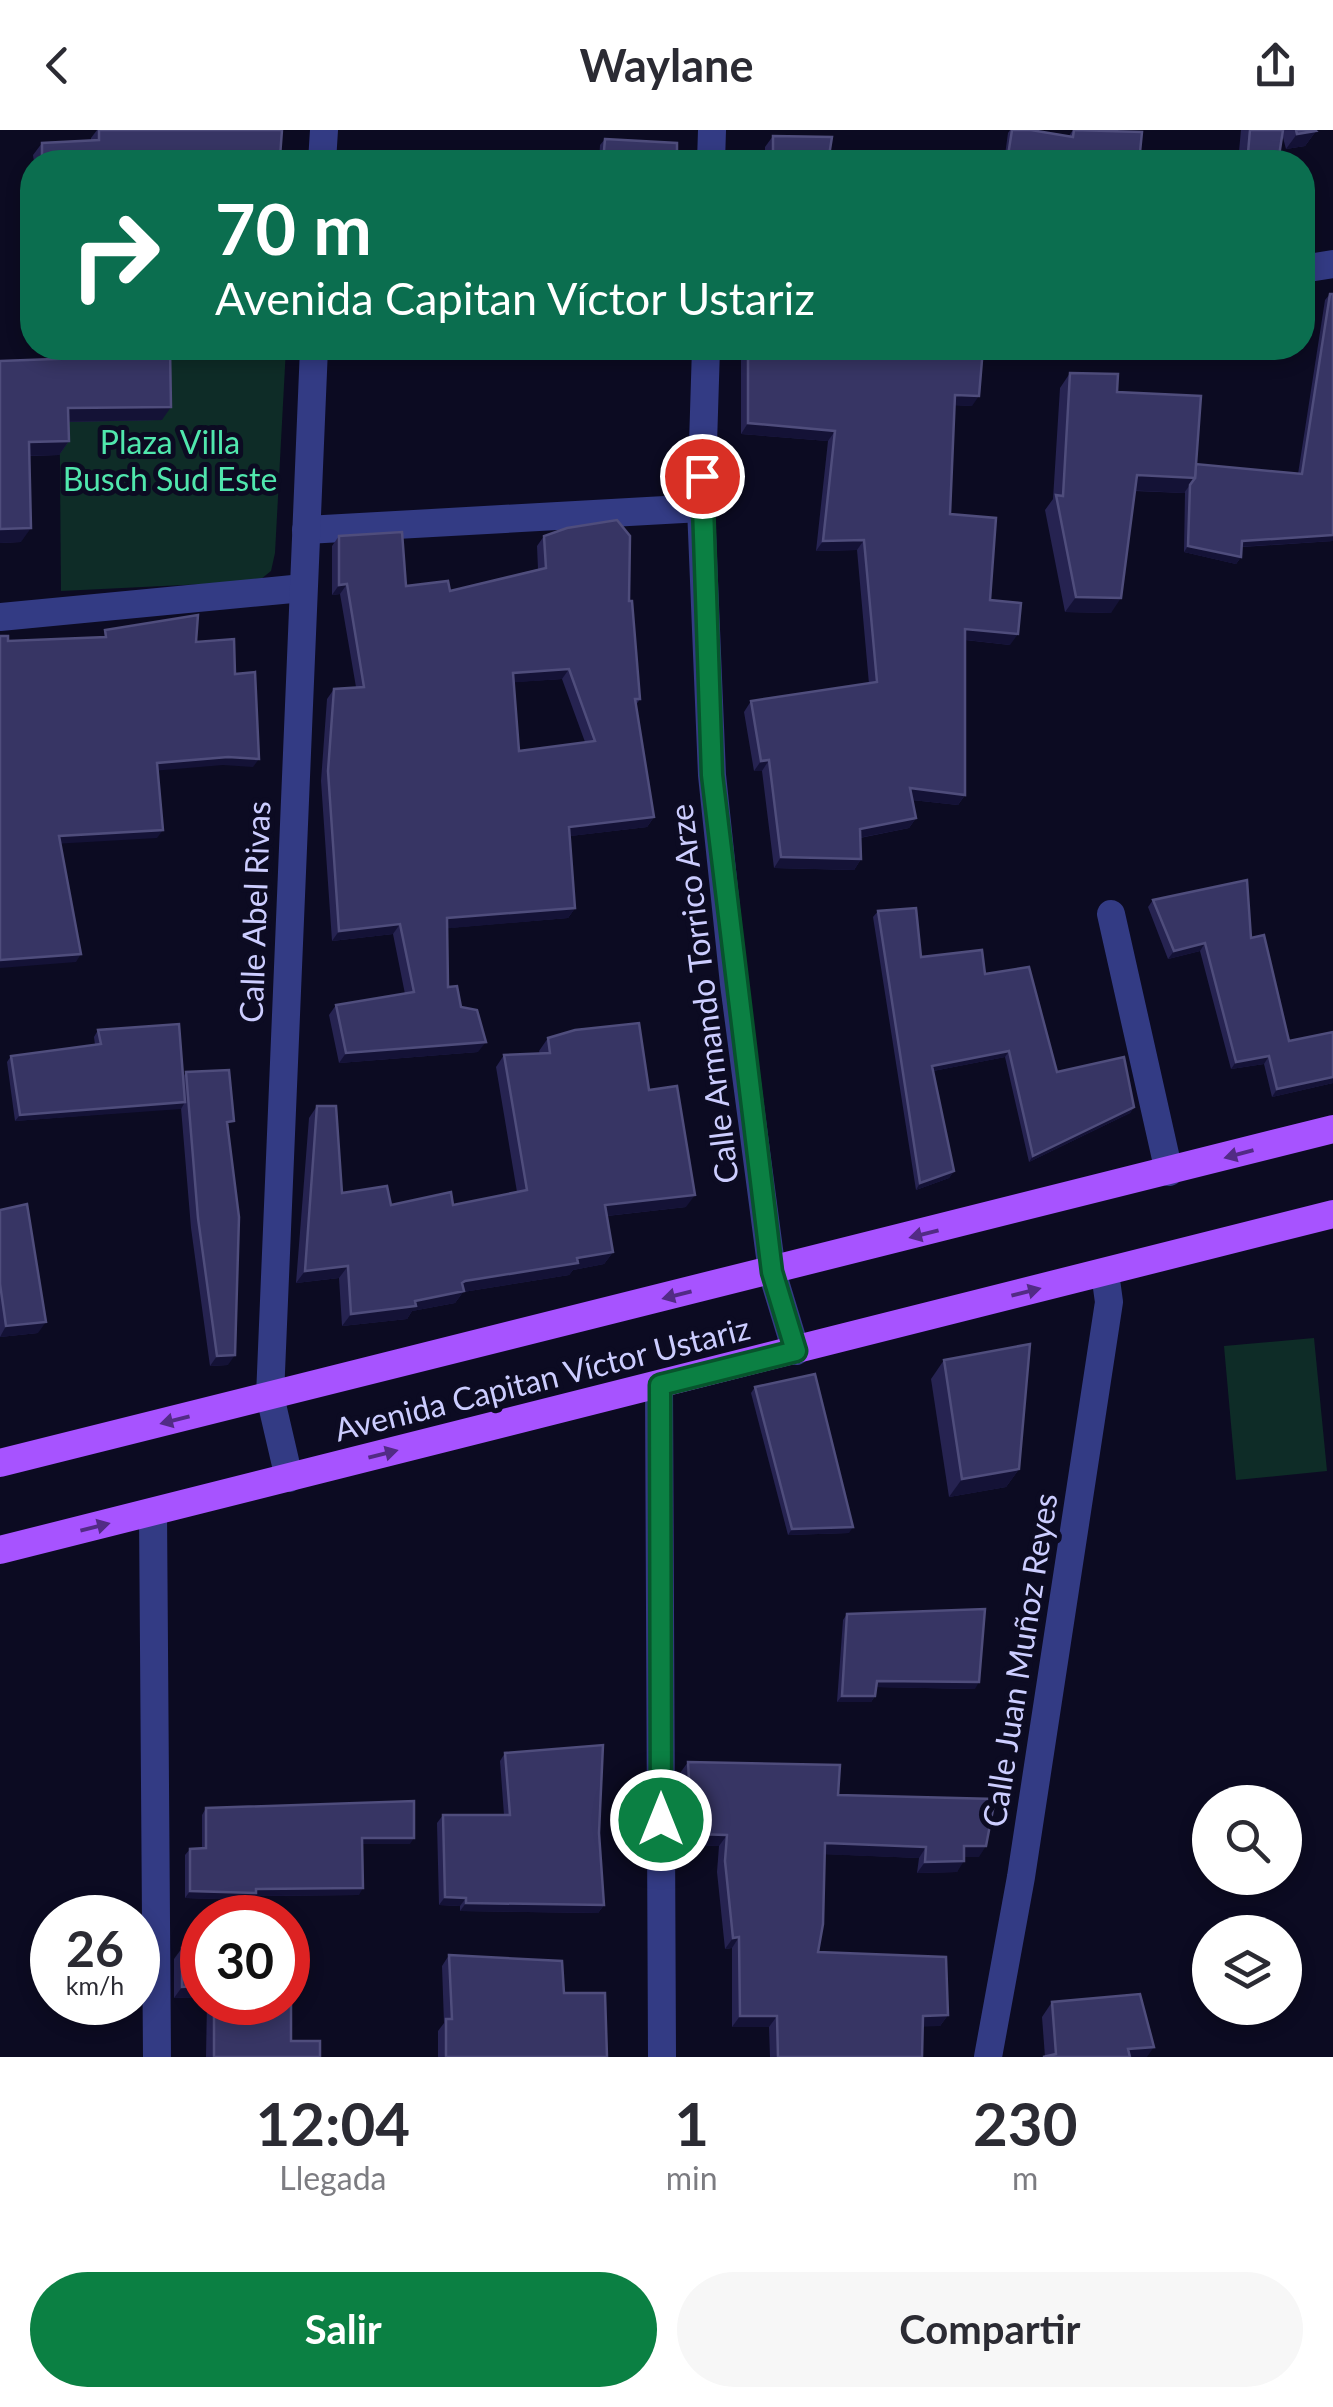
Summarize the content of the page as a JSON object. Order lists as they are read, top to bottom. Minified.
{"streets":{"main road":["Avenida Capitan Víctor Ustariz"],"street":["Calle Abel Rivas","Calle Armando Torrico Arze","Calle Juan Muñoz Reyes"]},"crossings":[["Calle Abel Rivas","Avenida Capitan Víctor Ustariz"],["Calle Armando Torrico Arze","Avenida Capitan Víctor Ustariz"],["Avenida Capitan Víctor Ustariz","Calle Juan Muñoz Reyes"]],"parks":["Plaza Villa Busch Sud Este"],"page":{"header":"Waylane","turn":["70 m","Avenida Capitan Víctor Ustariz"],"speed":"26 km/h","limit":"30","eta":["12:04","Llegada","1","min","230","m"],"buttons":["Salir","Compartir"]}}
